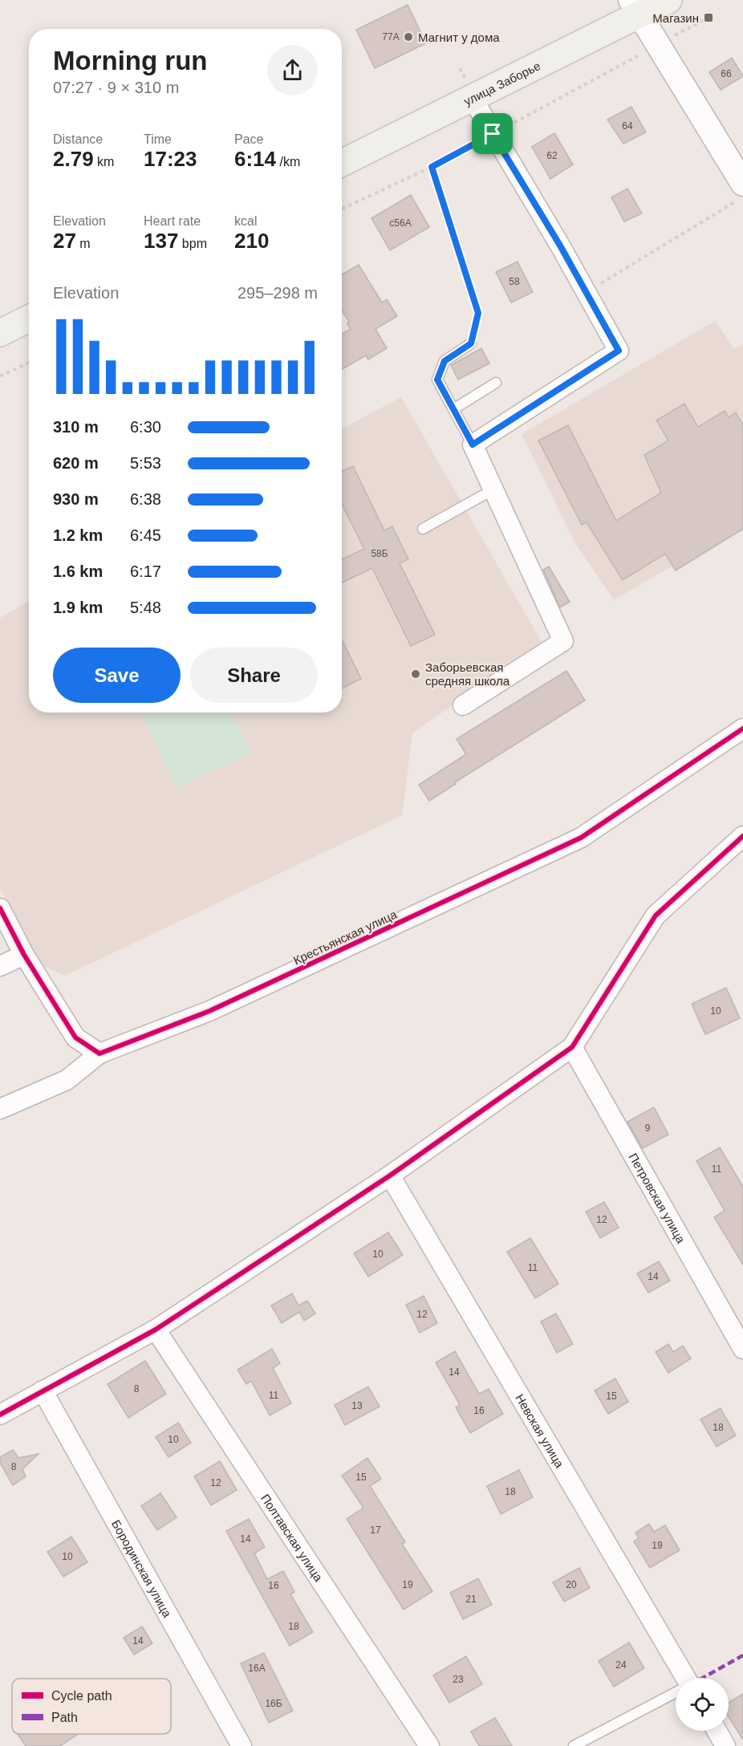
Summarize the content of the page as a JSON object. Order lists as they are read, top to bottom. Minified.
{"streets":{"main road":["улица Заборье"],"street":["Крестьянская улица","Петровская улица","Невская улица","Полтавская улица","Бородинская улица"]},"places":{"transit":["Магазин"],"other":["Магнит у дома","Заборьевская средняя школа"]},"house_numbers":["77А","66","64","62","с56А","58","58Б","10","9","11","12","10","11","14","12","14","8","11","15","13","16","18","10","8","15","12","18","17","14","19","10","19","20","16","21","18","14","24","16А","23","16Б"],"legend":["Cycle path","Path"],"page":{"heading":["Morning run","07:27 · 9 × 310 m"],"stats":[["Distance","2.79 km"],["Time","17:23"],["Pace","6:14 /km"],["Elevation","27 m"],["Heart rate","137 bpm"],["kcal","210"]],"chart":["Elevation","295–298 m"],"list":[{"name":"310 m","note":"6:30"},{"name":"620 m","note":"5:53"},{"name":"930 m","note":"6:38"},{"name":"1.2 km","note":"6:45"},{"name":"1.6 km","note":"6:17"},{"name":"1.9 km","note":"5:48"}],"buttons":["Save","Share"]}}
